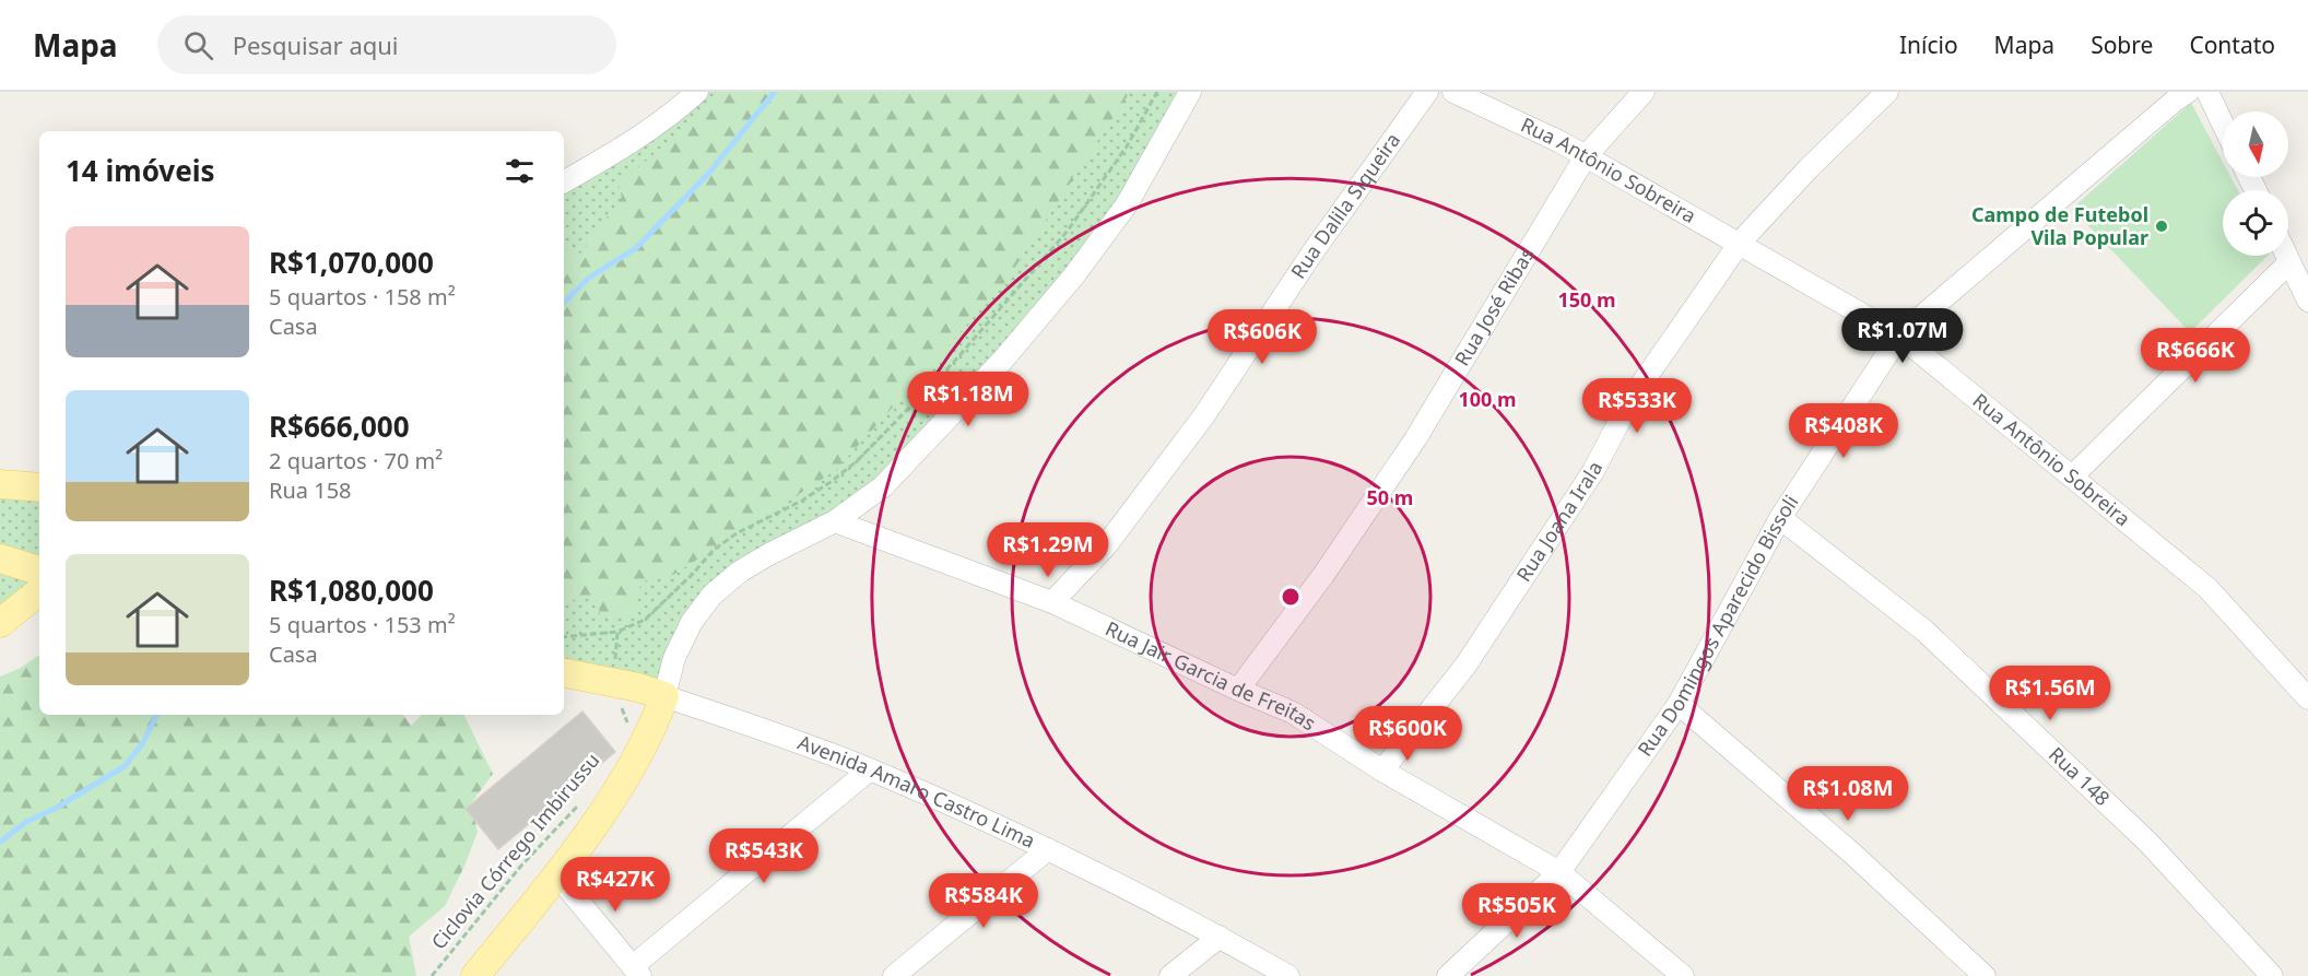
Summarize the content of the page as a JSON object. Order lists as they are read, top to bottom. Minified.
{"streets":{"main road":["Avenida Amaro Castro Lima"],"street":["Rua Antônio Sobreira","Rua Dalila Siqueira","Rua José Ribas","Rua Joana Irala","Rua Domingos Aparecido Bissoli","Rua Jair Garcia de Freitas","Rua 148"],"path":["Ciclovia Córrego Imbirussu"]},"crossings":[["Rua Antônio Sobreira","Rua José Ribas"],["Rua Antônio Sobreira","Rua Joana Irala"],["Rua Antônio Sobreira","Rua Domingos Aparecido Bissoli"],["Rua Dalila Siqueira","Rua Jair Garcia de Freitas"],["Rua José Ribas","Rua Jair Garcia de Freitas"],["Rua Joana Irala","Rua Jair Garcia de Freitas"],["Rua Domingos Aparecido Bissoli","Rua Jair Garcia de Freitas"],["Rua Domingos Aparecido Bissoli","Rua 148"]],"places":["Campo de Futebol Vila Popular"],"north":"bottom","page":{"header":"Mapa","search":"Pesquisar aqui","nav":["Início","Mapa","Sobre","Contato"],"heading":"14 imóveis","list":[{"name":"R$1,070,000","note":"5 quartos · 158 m² · Casa"},{"name":"R$666,000","note":"2 quartos · 70 m² · Rua 158"},{"name":"R$1,080,000","note":"5 quartos · 153 m² · Casa"}],"price":["R$1.07M","R$606K","R$666K","R$1.18M","R$533K","R$408K","R$1.29M","R$1.56M","R$600K","R$1.08M","R$543K","R$427K","R$584K","R$505K"]},"rings":["150 m","100 m","50 m"]}
